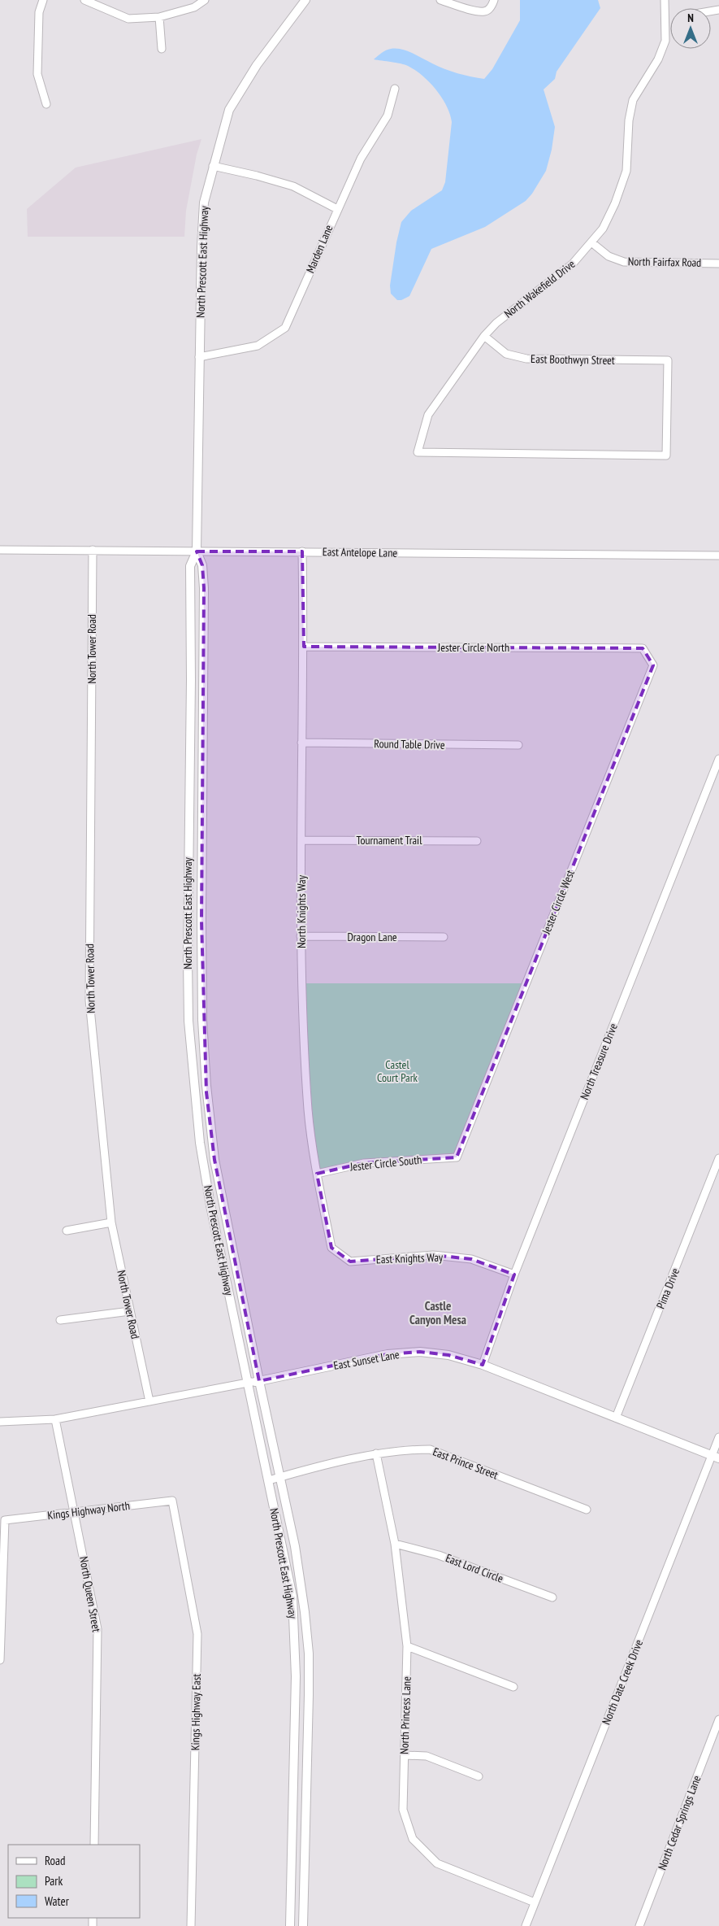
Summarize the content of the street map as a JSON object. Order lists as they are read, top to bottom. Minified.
{"streets":{"street":["Marden Lane","North Prescott East Highway","North Fairfax Road","North Wakefield Drive","East Boothwyn Street","East Antelope Lane","Jester Circle North","North Tower Road","Round Table Drive","Tournament Trail","Jester Circle West","North Knights Way","Dragon Lane","North Treasure Drive","Jester Circle South","East Knights Way","Pima Drive","East Sunset Lane","East Prince Street","Kings Highway North","East Lord Circle","North Queen Street","North Date Creek Drive","Kings Highway East","North Princess Lane","North Cedar Springs Lane"]},"crossings":[["Marden Lane","North Prescott East Highway"],["North Prescott East Highway","East Antelope Lane"],["North Prescott East Highway","East Sunset Lane"],["North Prescott East Highway","East Prince Street"],["North Fairfax Road","North Wakefield Drive"],["North Wakefield Drive","East Boothwyn Street"],["East Antelope Lane","North Tower Road"],["East Antelope Lane","North Knights Way"],["Jester Circle North","Jester Circle West"],["Jester Circle North","North Knights Way"],["North Tower Road","East Sunset Lane"],["Round Table Drive","North Knights Way"],["Tournament Trail","North Knights Way"],["Jester Circle West","Jester Circle South"],["North Knights Way","Dragon Lane"],["North Knights Way","Jester Circle South"],["North Knights Way","East Knights Way"],["North Treasure Drive","East Knights Way"],["North Treasure Drive","East Sunset Lane"],["Pima Drive","East Sunset Lane"],["East Sunset Lane","North Queen Street"],["East Sunset Lane","North Date Creek Drive"],["East Prince Street","North Princess Lane"],["Kings Highway North","North Queen Street"],["Kings Highway North","Kings Highway East"],["East Lord Circle","North Princess Lane"],["North Date Creek Drive","North Princess Lane"]],"districts":["Castle Canyon Mesa"],"parks":["Castel Court Park"],"legend":["Road","Park","Water"],"north":"top"}
